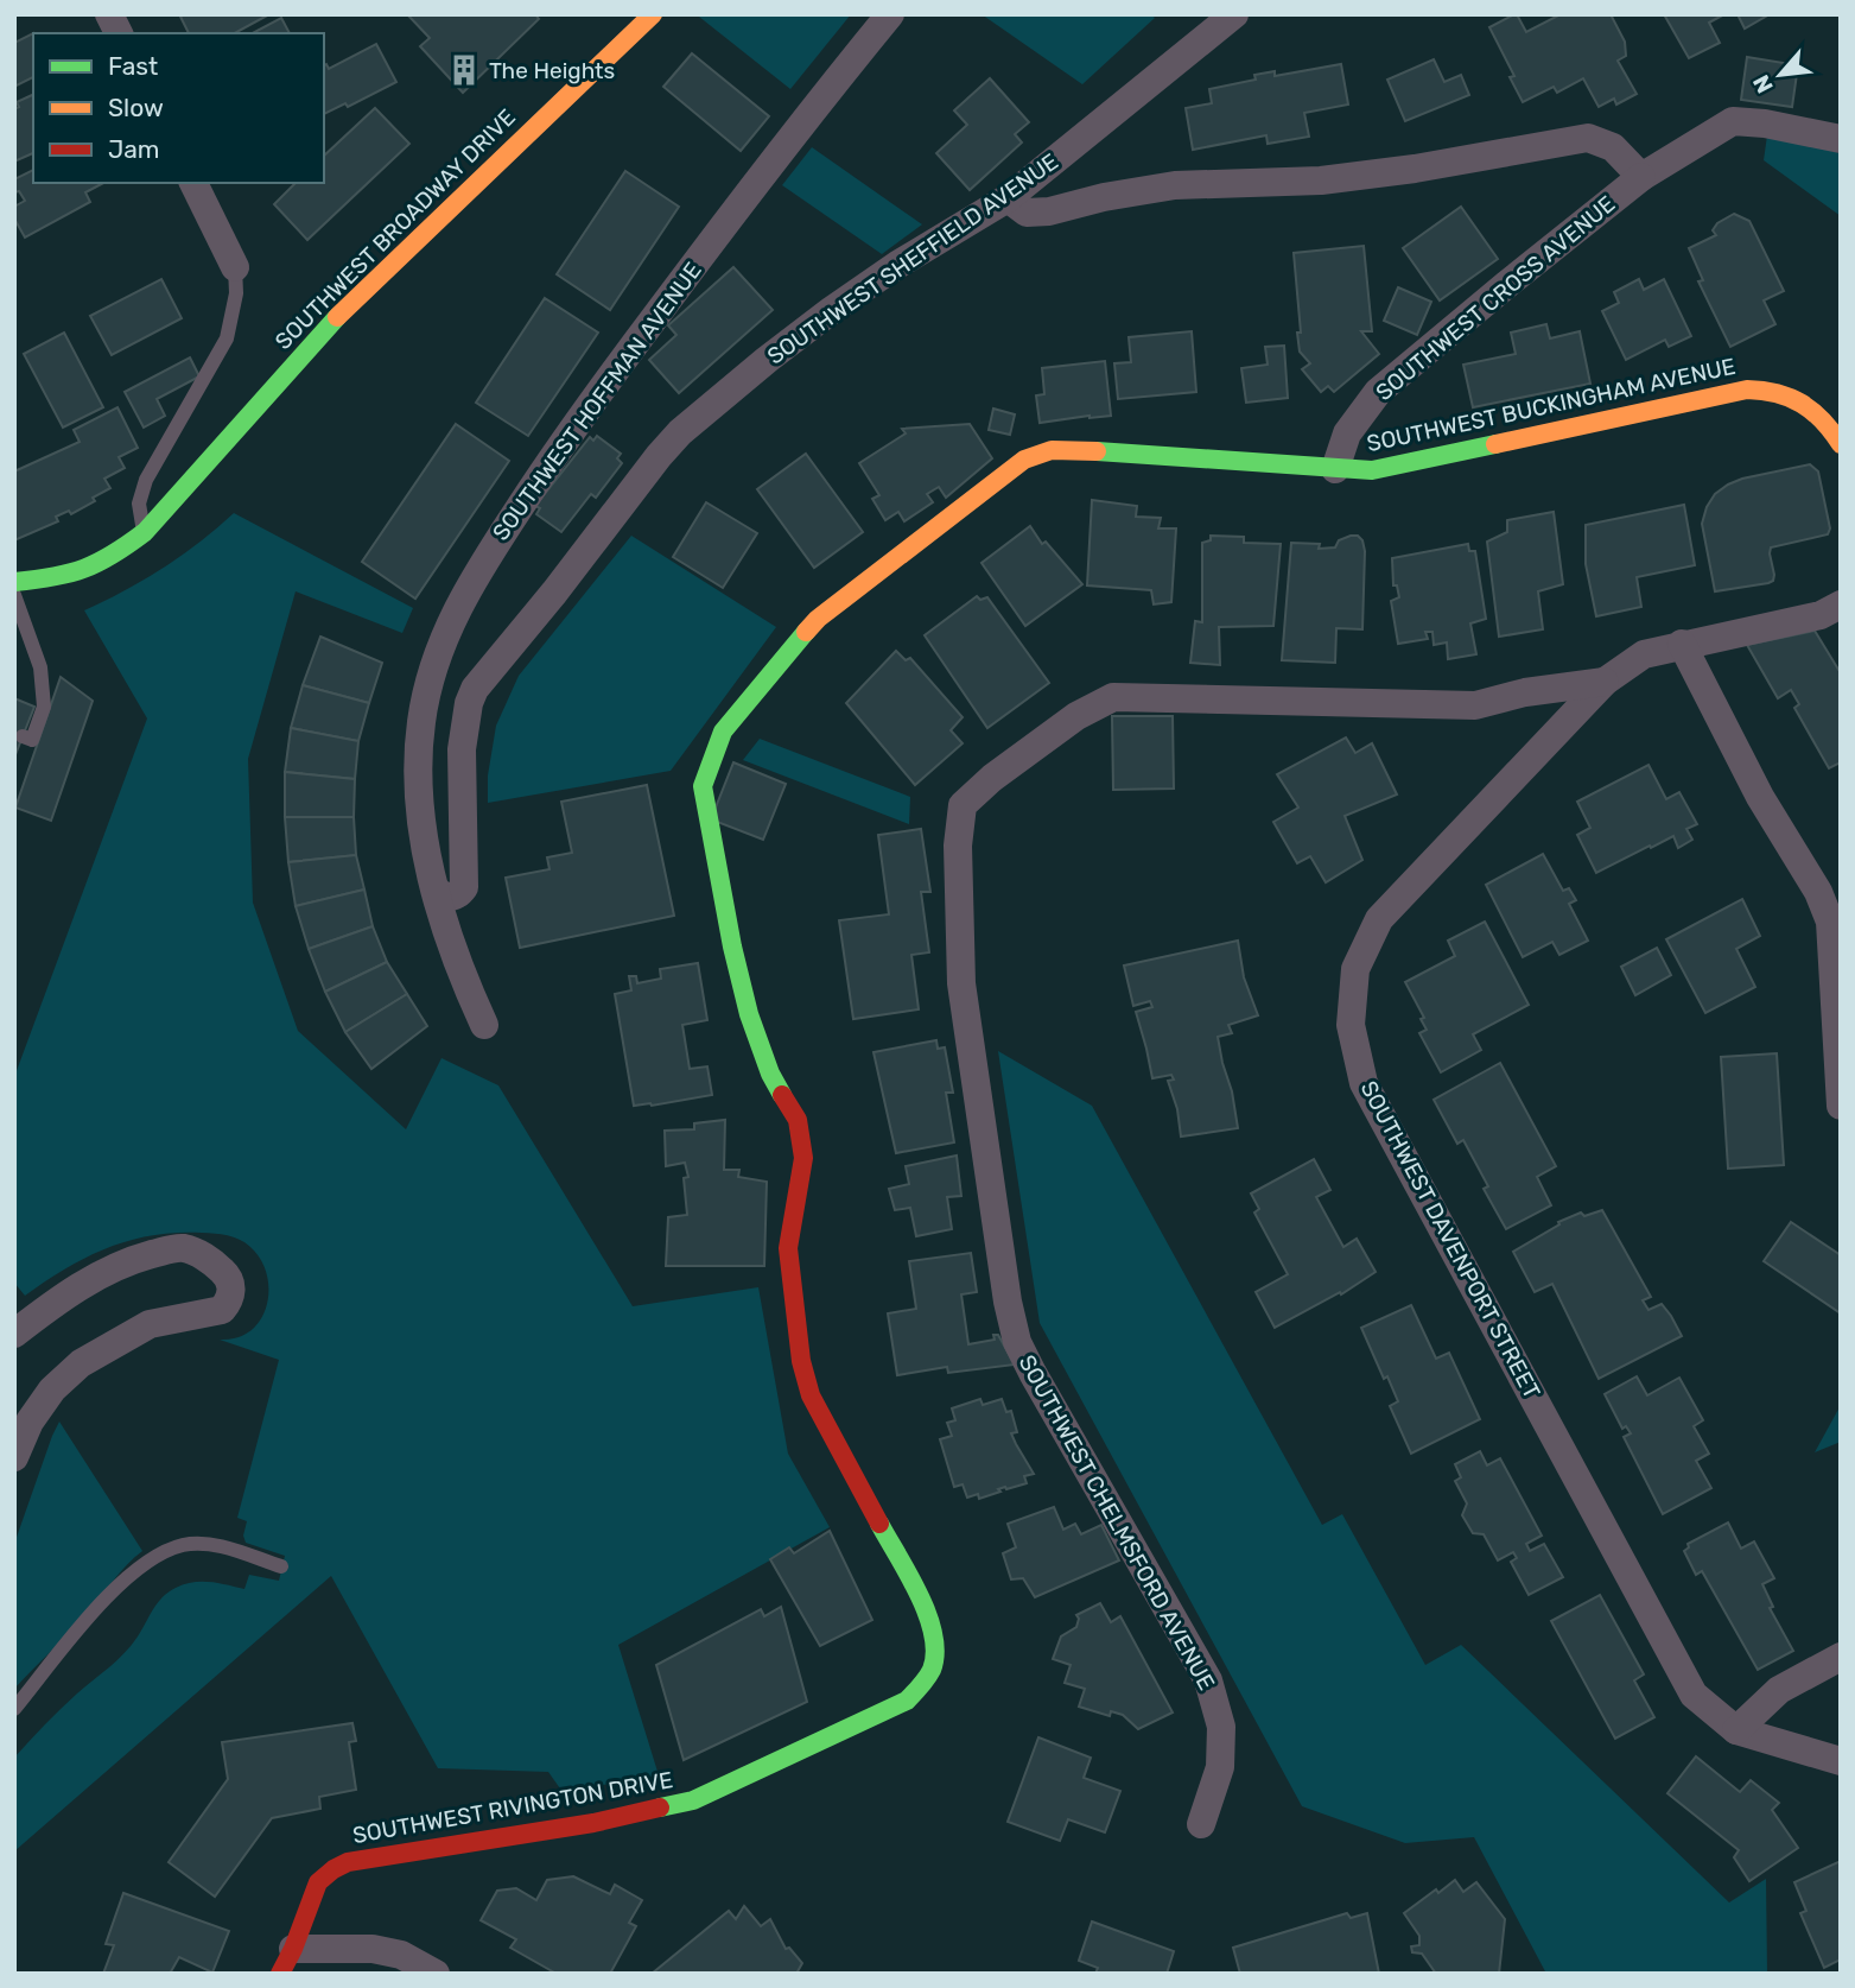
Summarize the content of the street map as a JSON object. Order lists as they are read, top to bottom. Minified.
{"streets":{"street":["SOUTHWEST BROADWAY DRIVE","SOUTHWEST SHEFFIELD AVENUE","SOUTHWEST CROSS AVENUE","SOUTHWEST HOFFMAN AVENUE","SOUTHWEST BUCKINGHAM AVENUE","SOUTHWEST DAVENPORT STREET","SOUTHWEST CHELMSFORD AVENUE","SOUTHWEST RIVINGTON DRIVE"]},"crossings":[["SOUTHWEST SHEFFIELD AVENUE","SOUTHWEST HOFFMAN AVENUE"],["SOUTHWEST CROSS AVENUE","SOUTHWEST BUCKINGHAM AVENUE"],["SOUTHWEST BUCKINGHAM AVENUE","SOUTHWEST RIVINGTON DRIVE"],["SOUTHWEST DAVENPORT STREET","SOUTHWEST CHELMSFORD AVENUE"]],"places":{"building":["The Heights"]},"legend":["Fast","Slow","Jam"],"north":"bottom left"}
